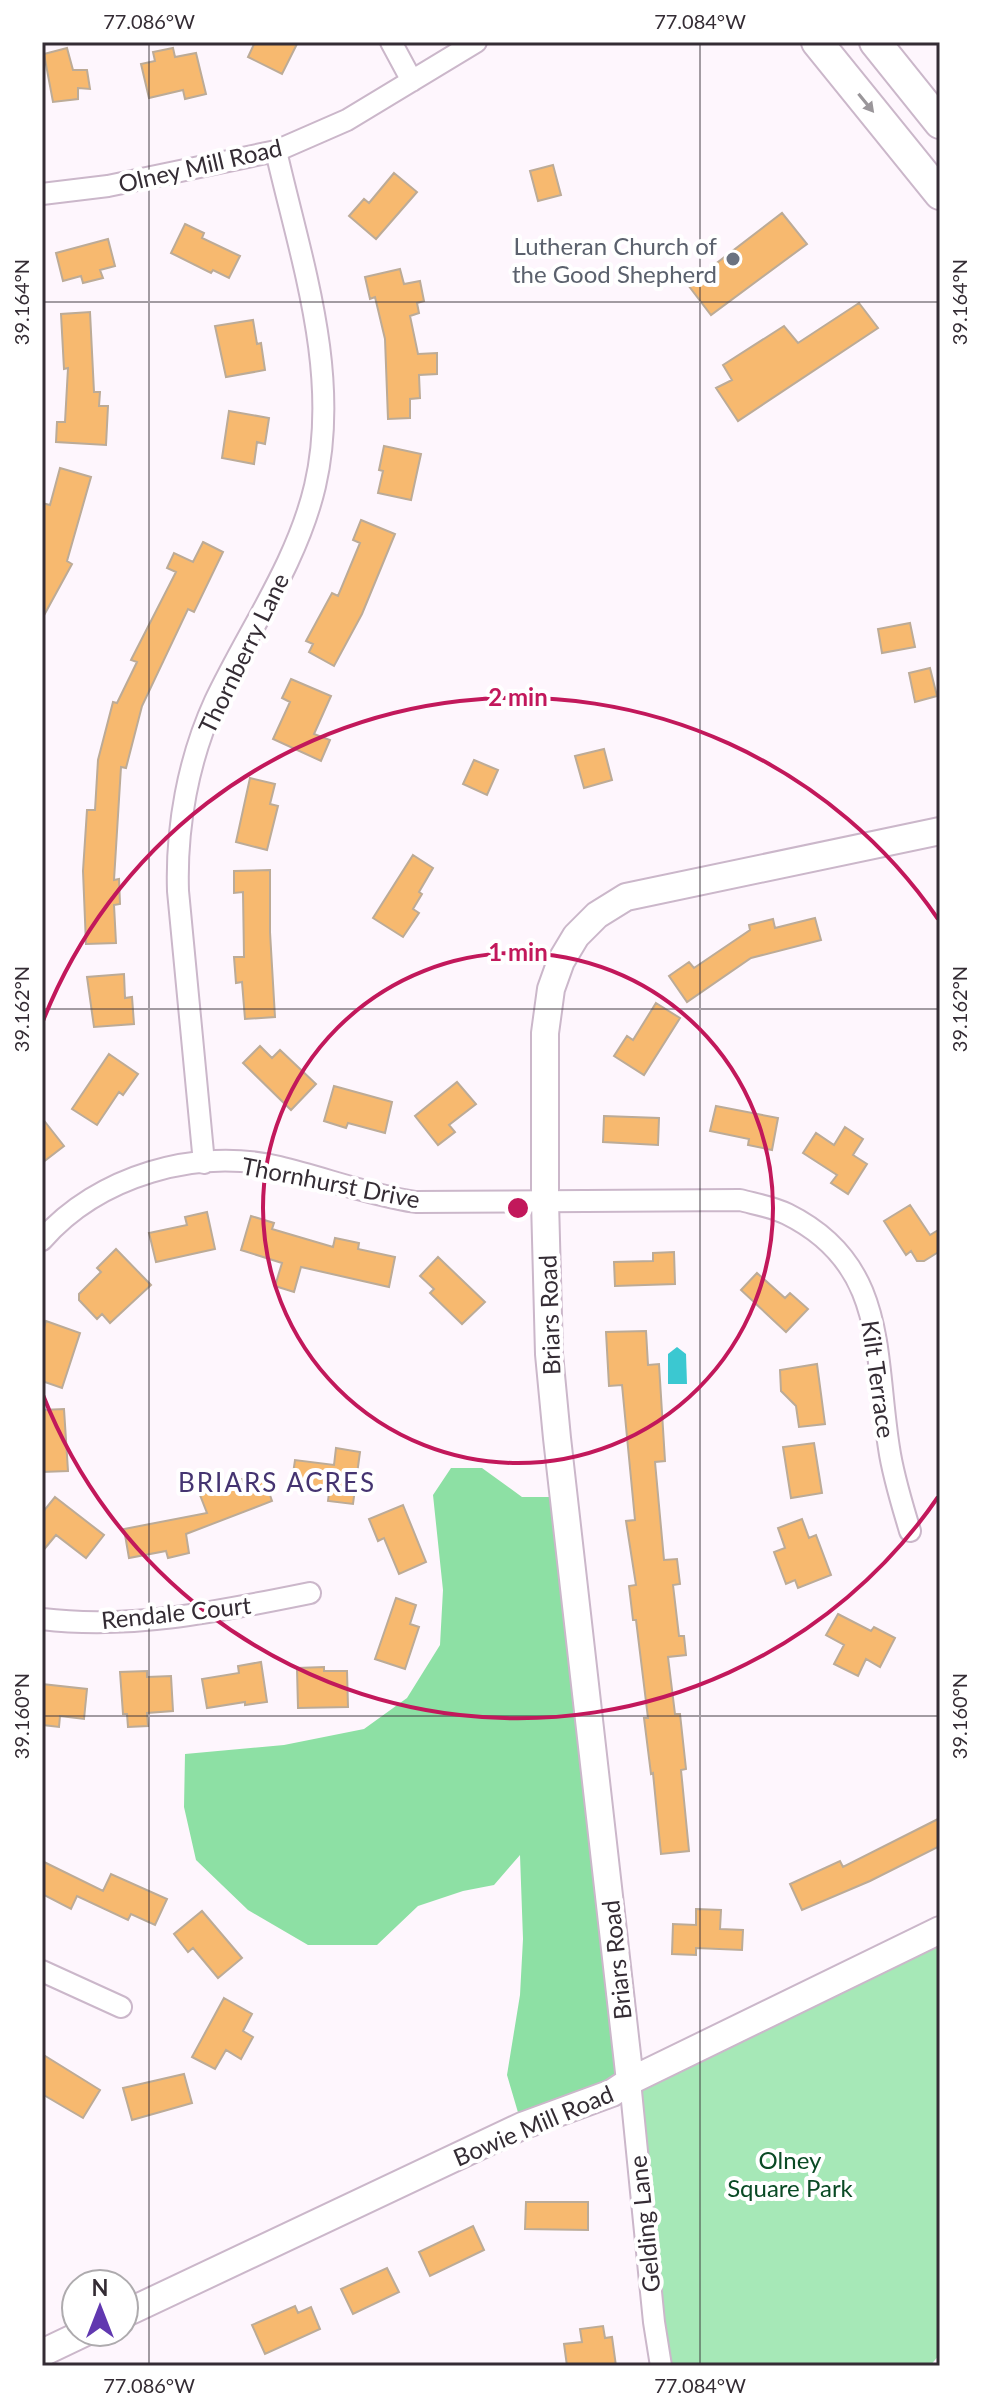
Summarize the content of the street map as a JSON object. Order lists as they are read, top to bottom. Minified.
{"streets":{"street":["Olney Mill Road","Thornberry Lane","Thornhurst Drive","Briars Road","Kilt Terrace","Rendale Court","Bowie Mill Road","Gelding Lane"]},"crossings":[["Olney Mill Road","Thornberry Lane"],["Thornberry Lane","Thornhurst Drive"],["Thornhurst Drive","Briars Road"],["Thornhurst Drive","Kilt Terrace"],["Briars Road","Kilt Terrace"],["Briars Road","Bowie Mill Road"],["Briars Road","Gelding Lane"],["Bowie Mill Road","Gelding Lane"]],"districts":["BRIARS ACRES"],"parks":["Olney Square Park"],"places":["Lutheran Church of the Good Shepherd"],"north":"top","coordinates":["77.086°W","77.084°W","39.164°N","39.162°N","39.160°N"],"rings":["2 min","1 min"]}
